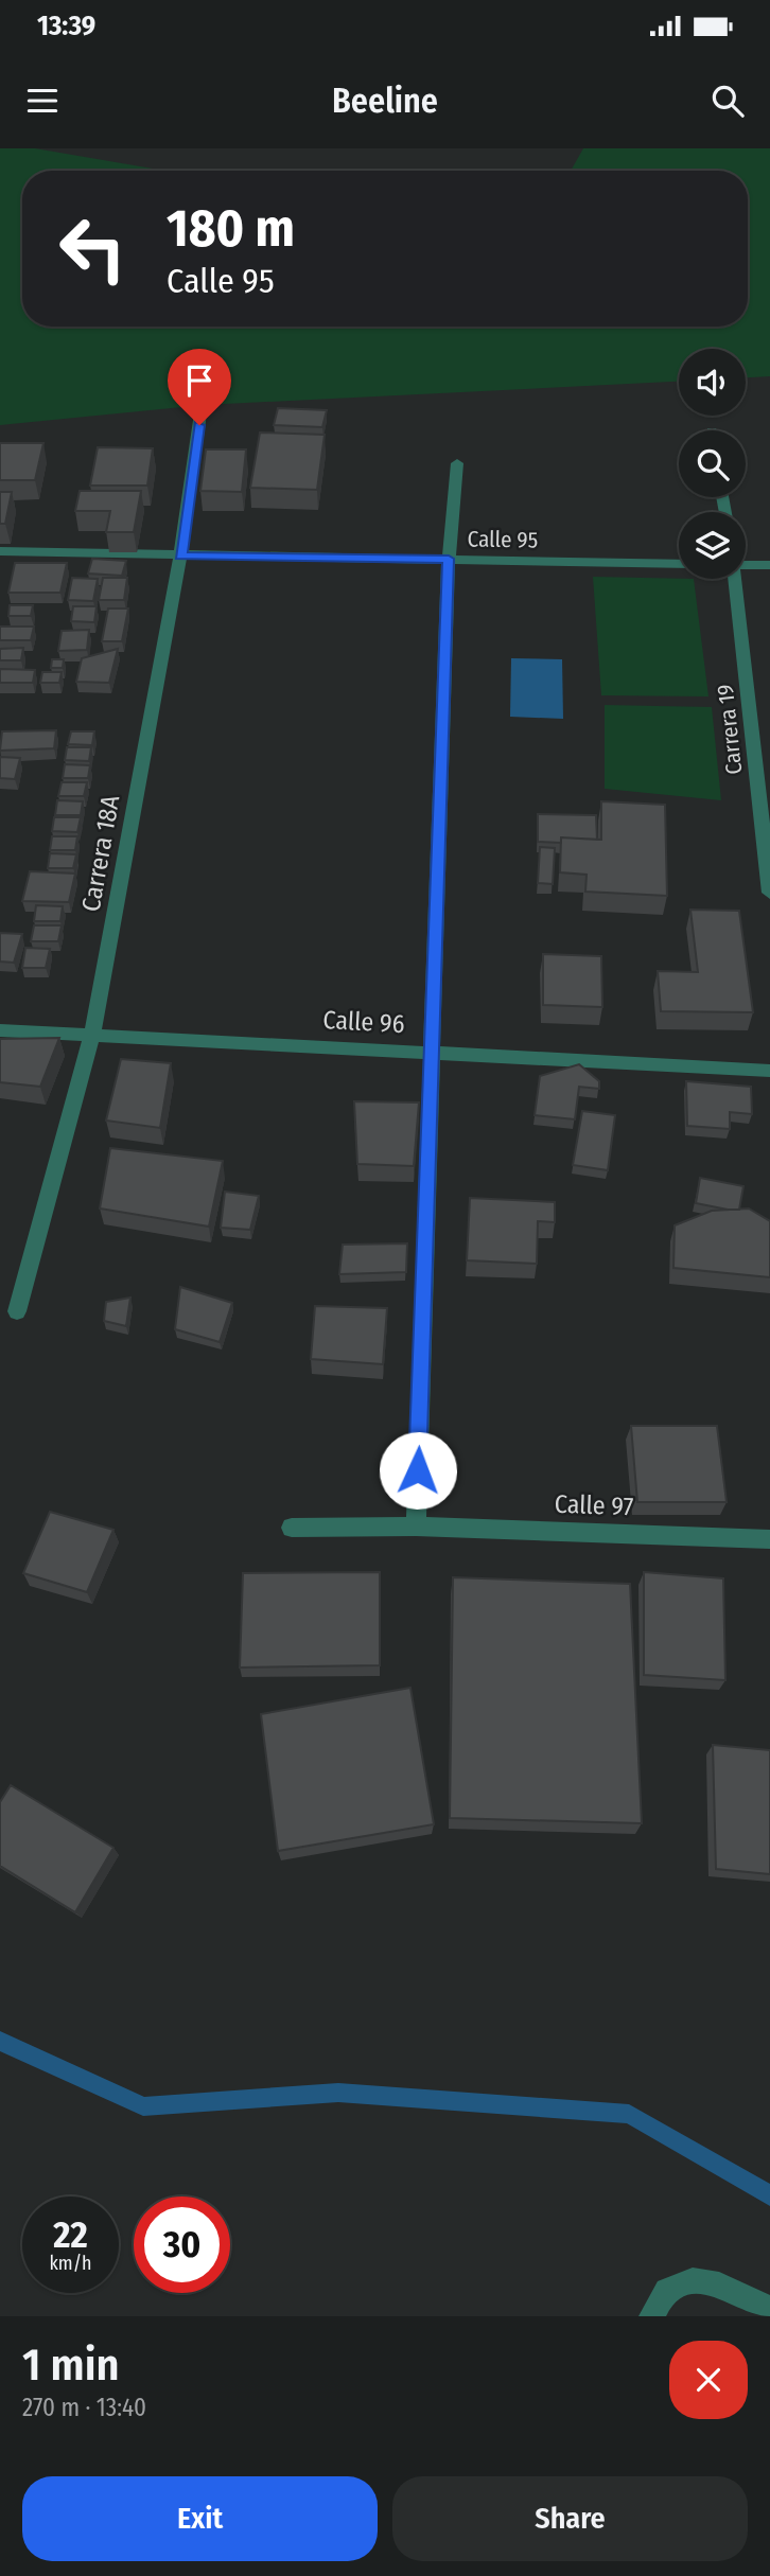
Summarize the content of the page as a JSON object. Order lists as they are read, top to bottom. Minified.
{"streets":{"street":["Calle 95","Carrera 19","Carrera 18A","Calle 96","Calle 97"]},"crossings":[["Calle 95","Carrera 18A"],["Carrera 18A","Calle 96"]],"page":{"status":"13:39","header":"Beeline","turn":["180 m","Calle 95"],"speed":"22 km/h","limit":"30","heading":["1 min","270 m · 13:40"],"buttons":["Exit","Share"]}}
